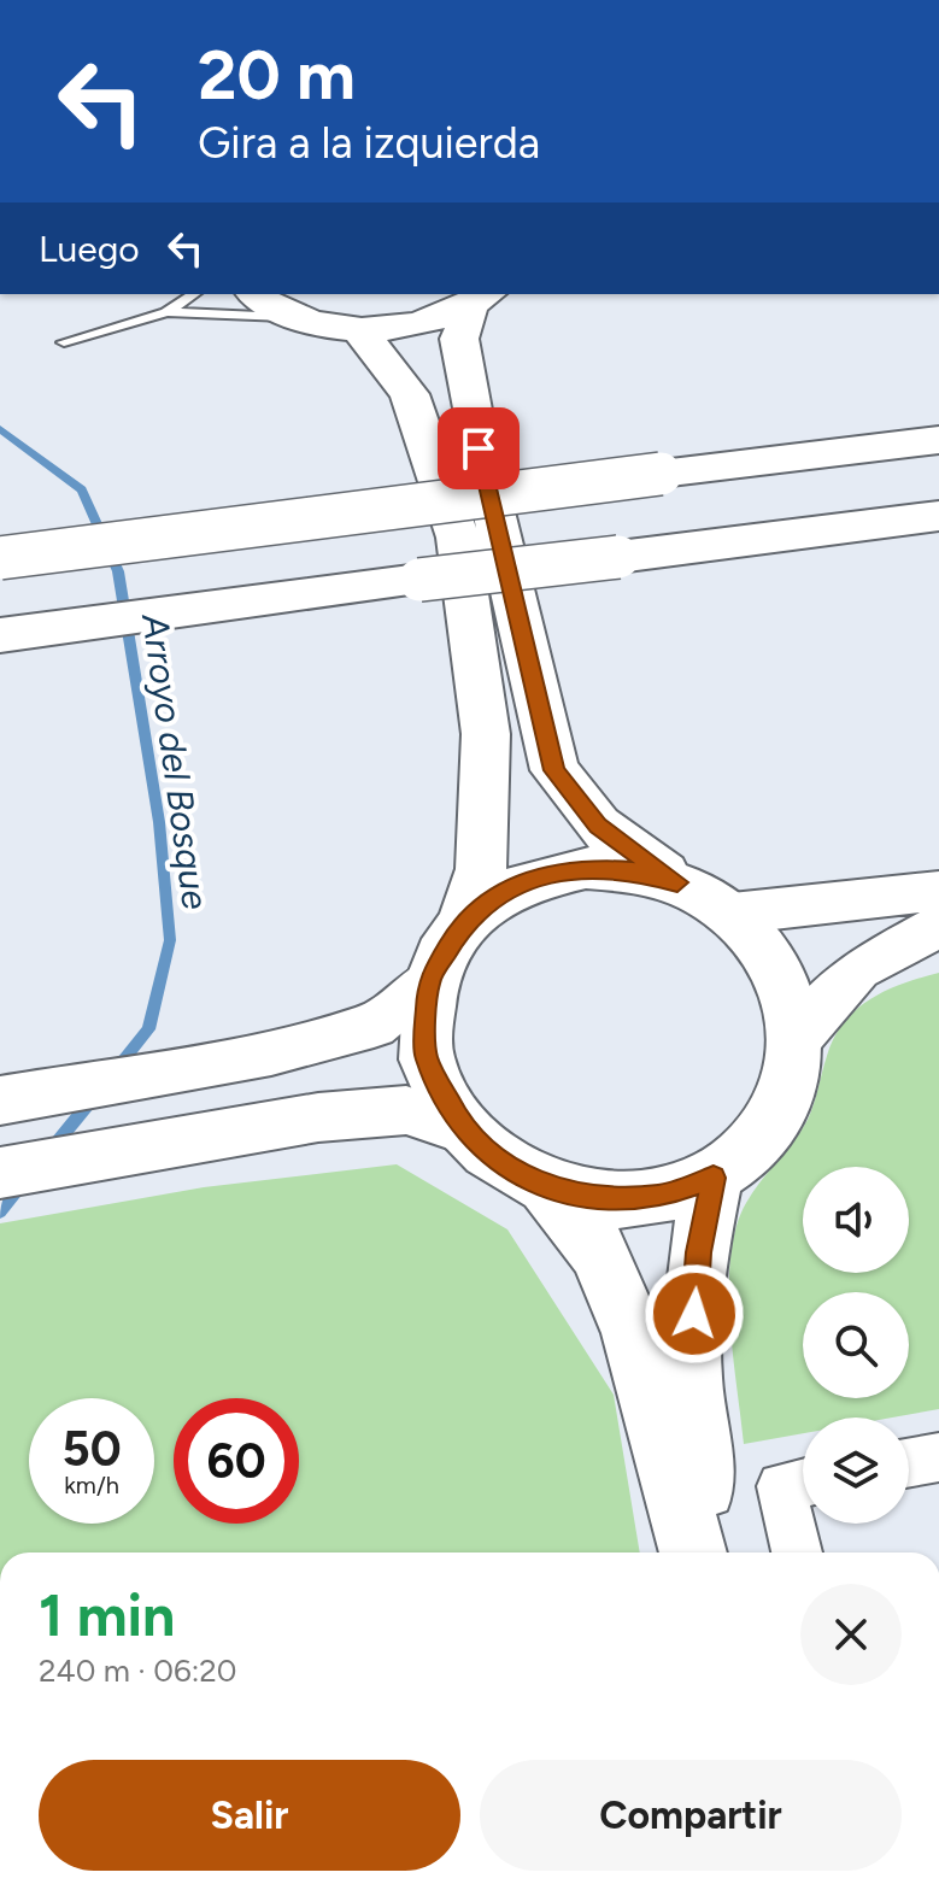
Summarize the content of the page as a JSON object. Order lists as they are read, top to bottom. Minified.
{"water":["Arroyo del Bosque"],"page":{"turn":["20 m","Gira a la izquierda"],"then":"Luego","speed":"50 km/h","limit":"60","heading":["1 min","240 m · 06:20"],"buttons":["Salir","Compartir"]}}
